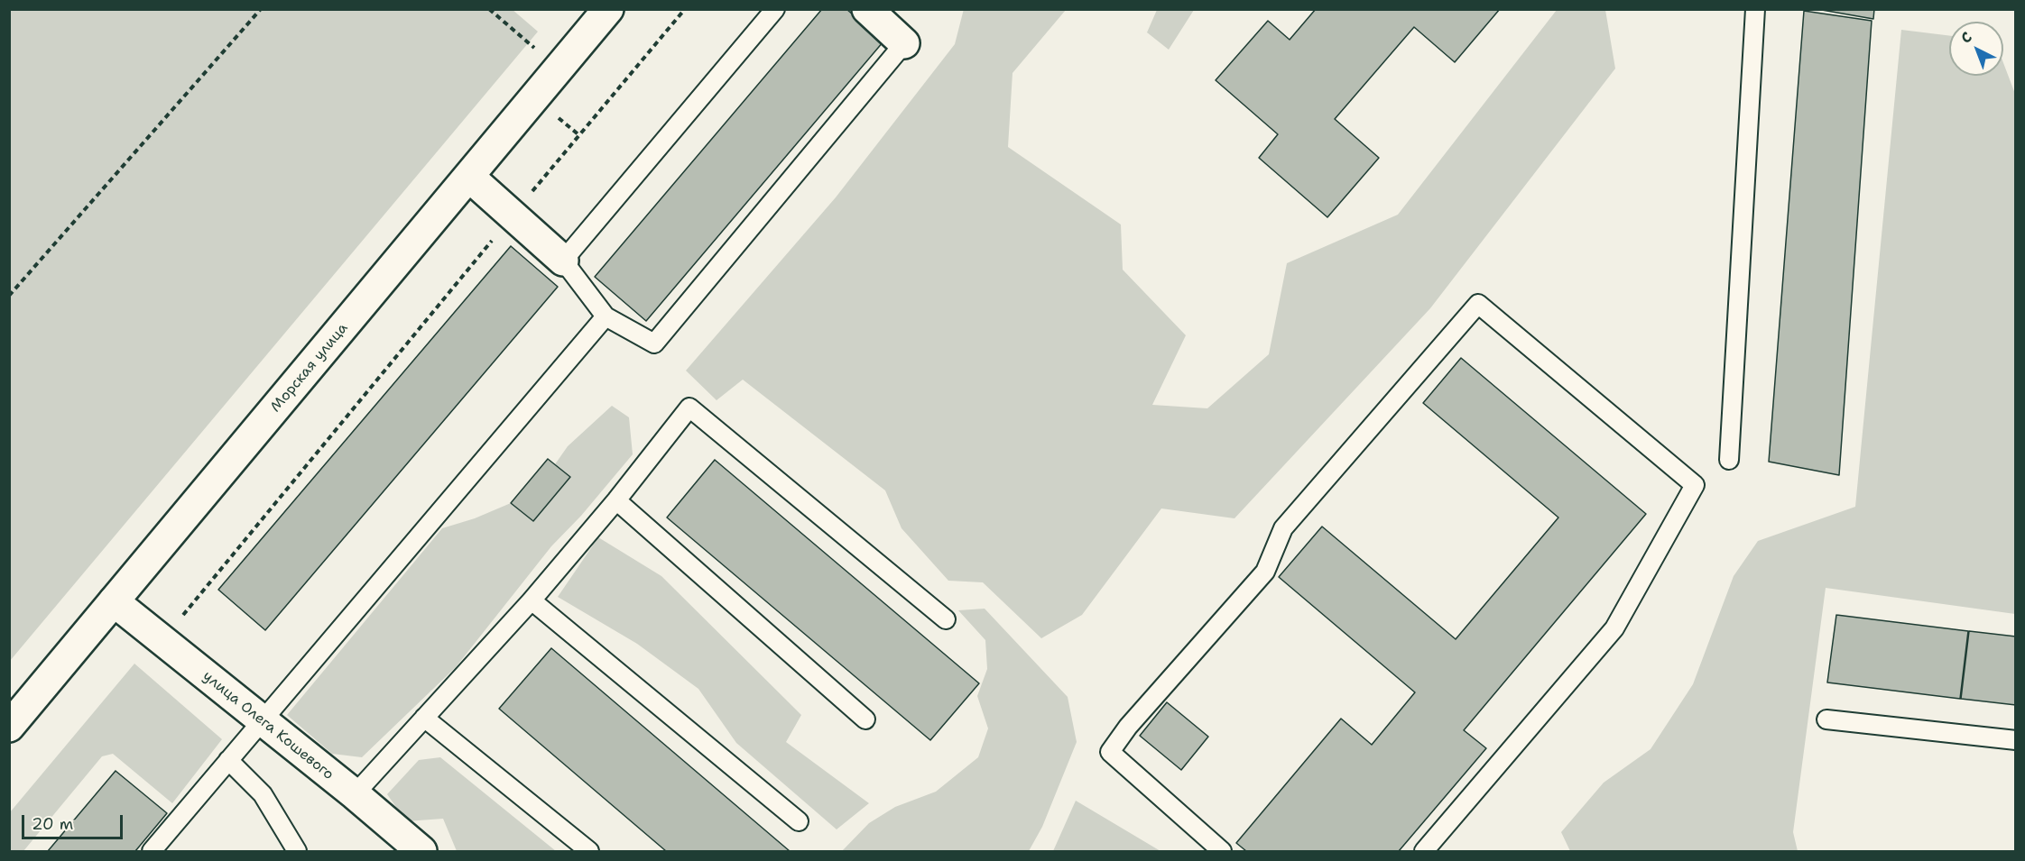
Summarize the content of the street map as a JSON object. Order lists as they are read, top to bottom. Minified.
{"streets":{"street":["Морская улица","улица Олега Кошевого"]},"crossings":[["Морская улица","улица Олега Кошевого"]],"scale_bar":"20 m","north":"top left"}
